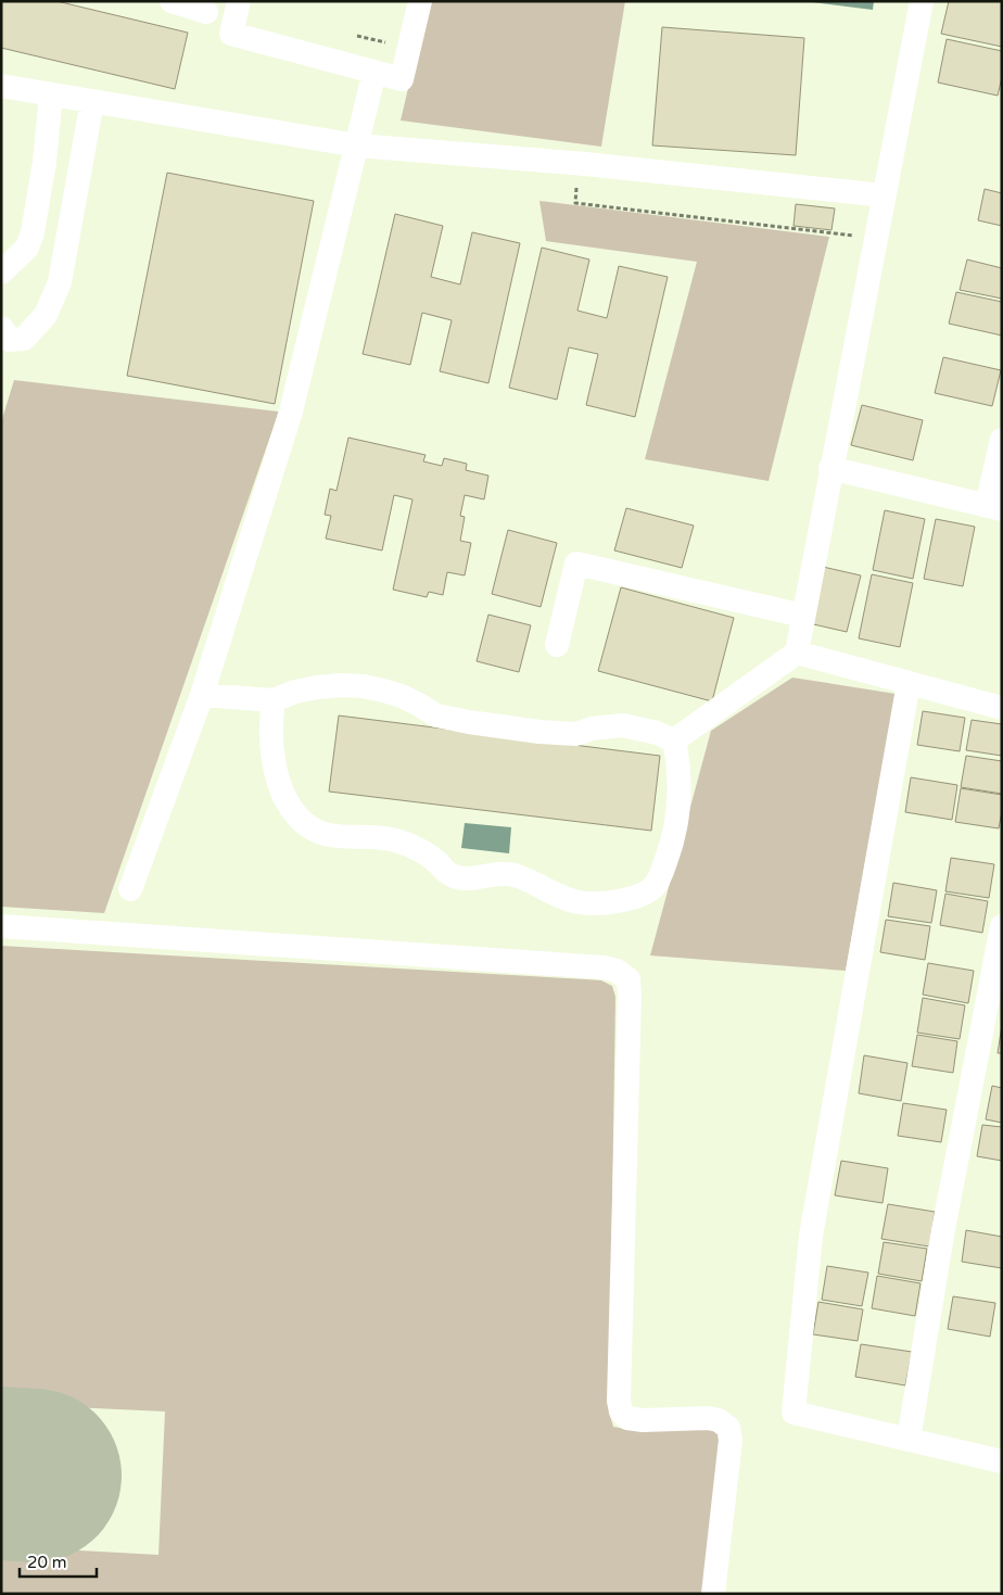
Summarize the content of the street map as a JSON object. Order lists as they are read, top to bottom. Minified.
{"scale_bar":"20 m"}
